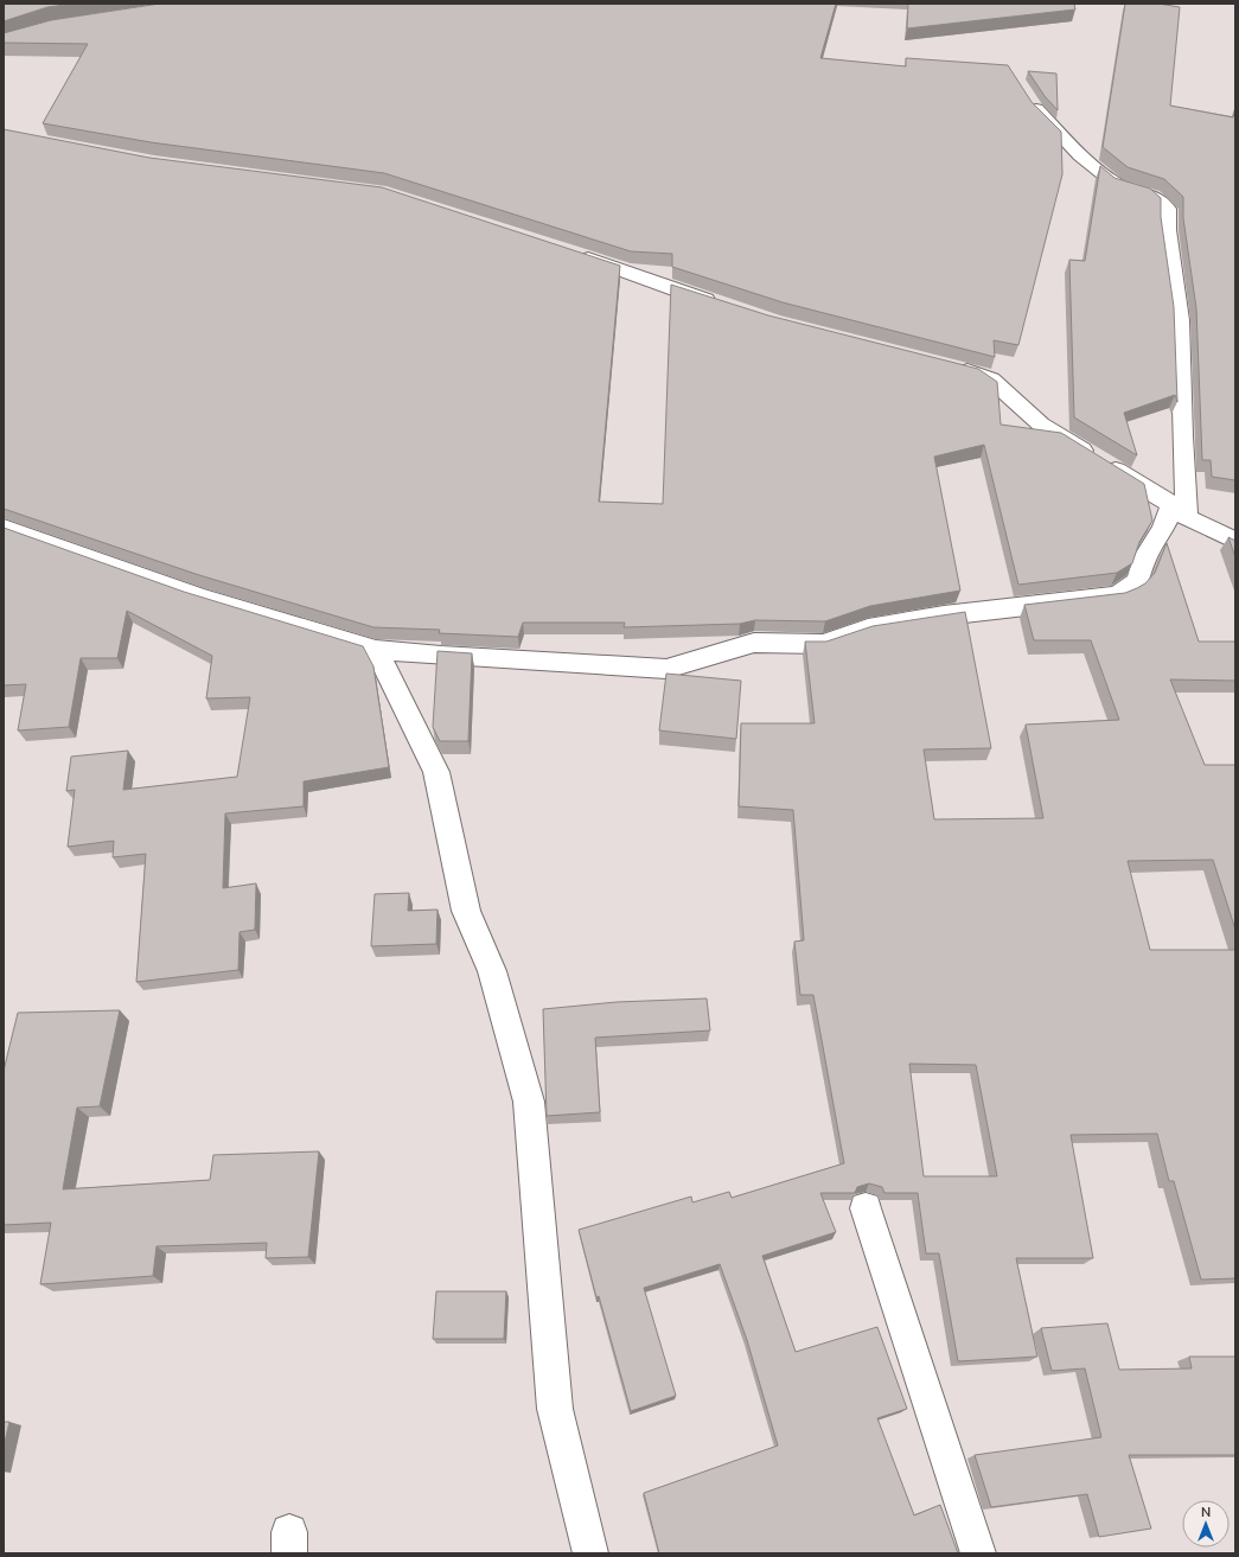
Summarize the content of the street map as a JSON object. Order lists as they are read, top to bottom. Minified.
{"north":"top"}
